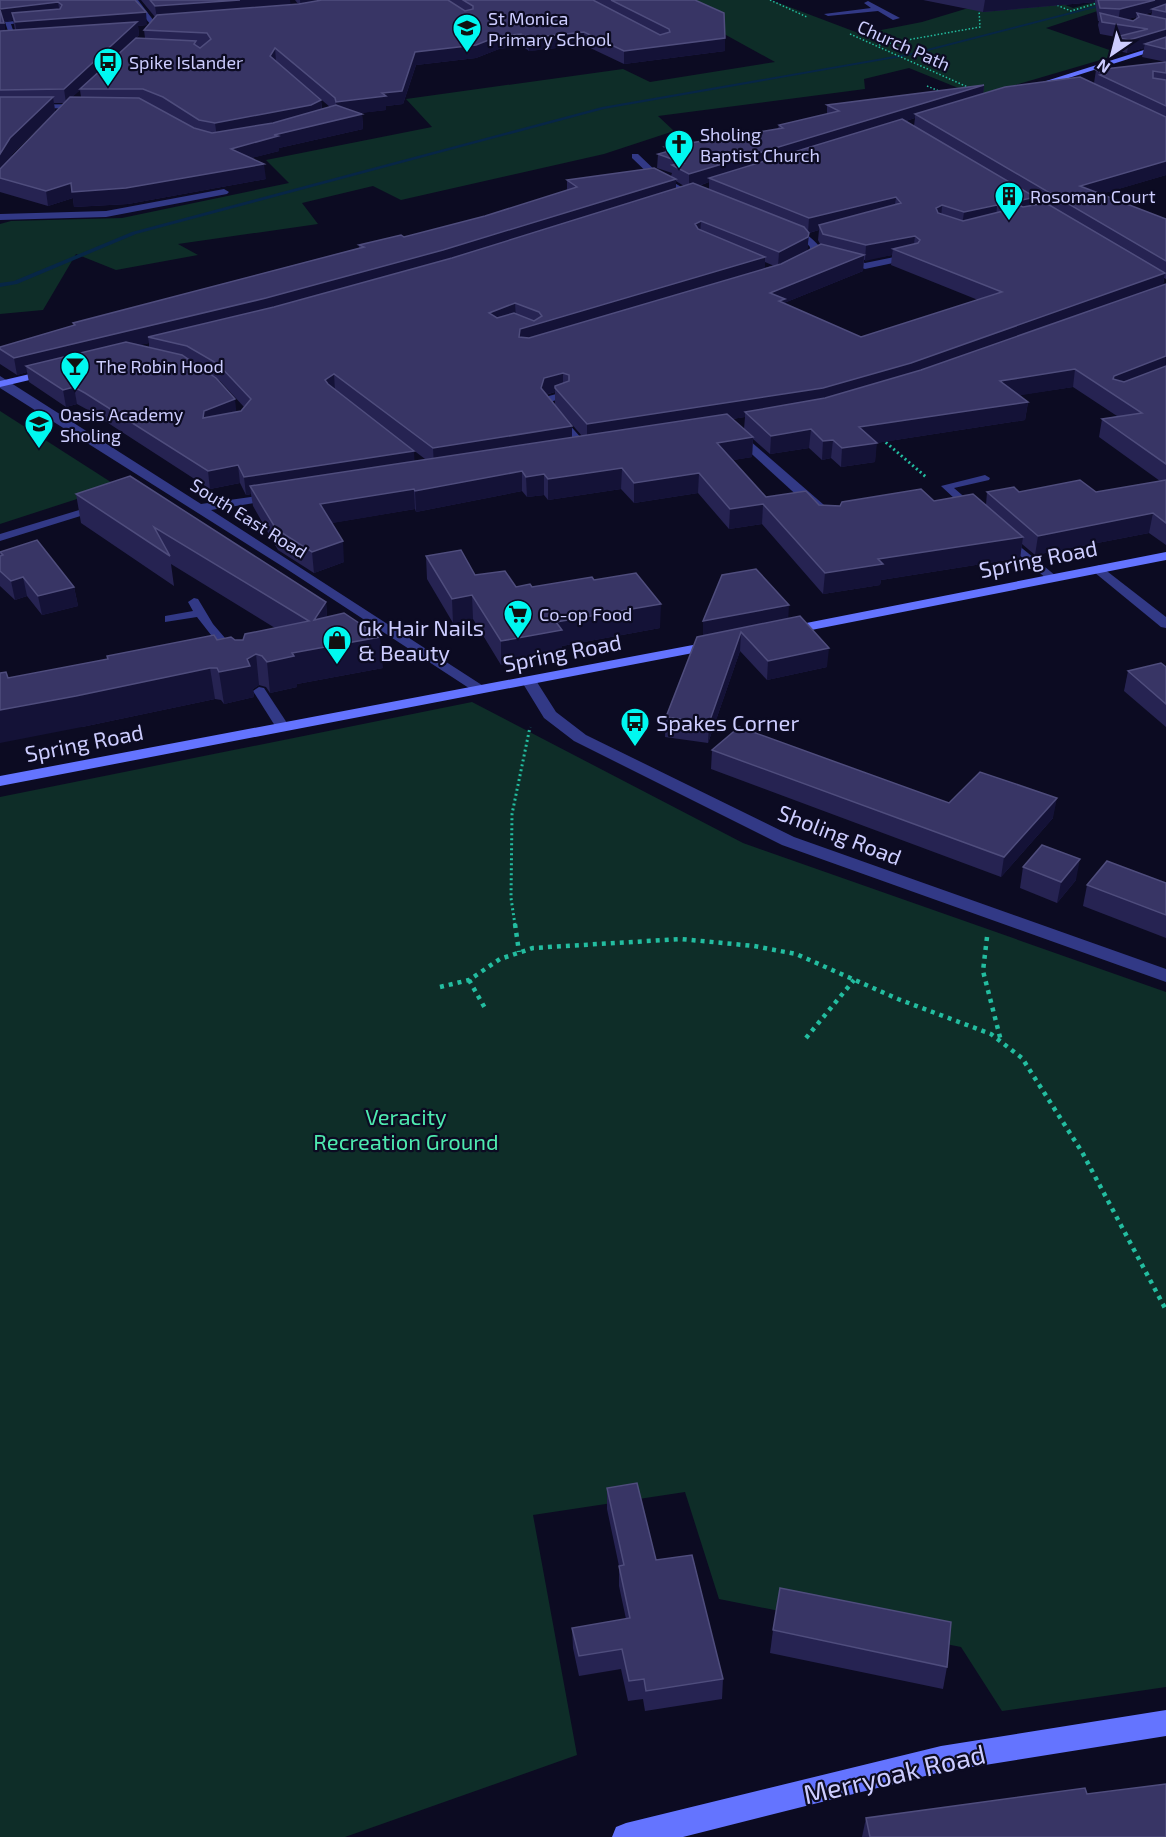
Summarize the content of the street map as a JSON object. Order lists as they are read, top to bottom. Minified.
{"streets":{"street":["South East Road","Spring Road","Sholing Road","Merryoak Road"],"path":["Church Path"]},"crossings":[["South East Road","Spring Road"],["Spring Road","Sholing Road"]],"parks":["Veracity Recreation Ground"],"places":{"school or university":["St Monica Primary School","Oasis Academy Sholing"],"bus stop":["Spike Islander","Spakes Corner"],"church":["Sholing Baptist Church"],"building":["Rosoman Court"],"bar":["The Robin Hood"],"supermarket":["Co-op Food"],"shop":["Gk Hair Nails & Beauty"]},"north":"bottom left"}
